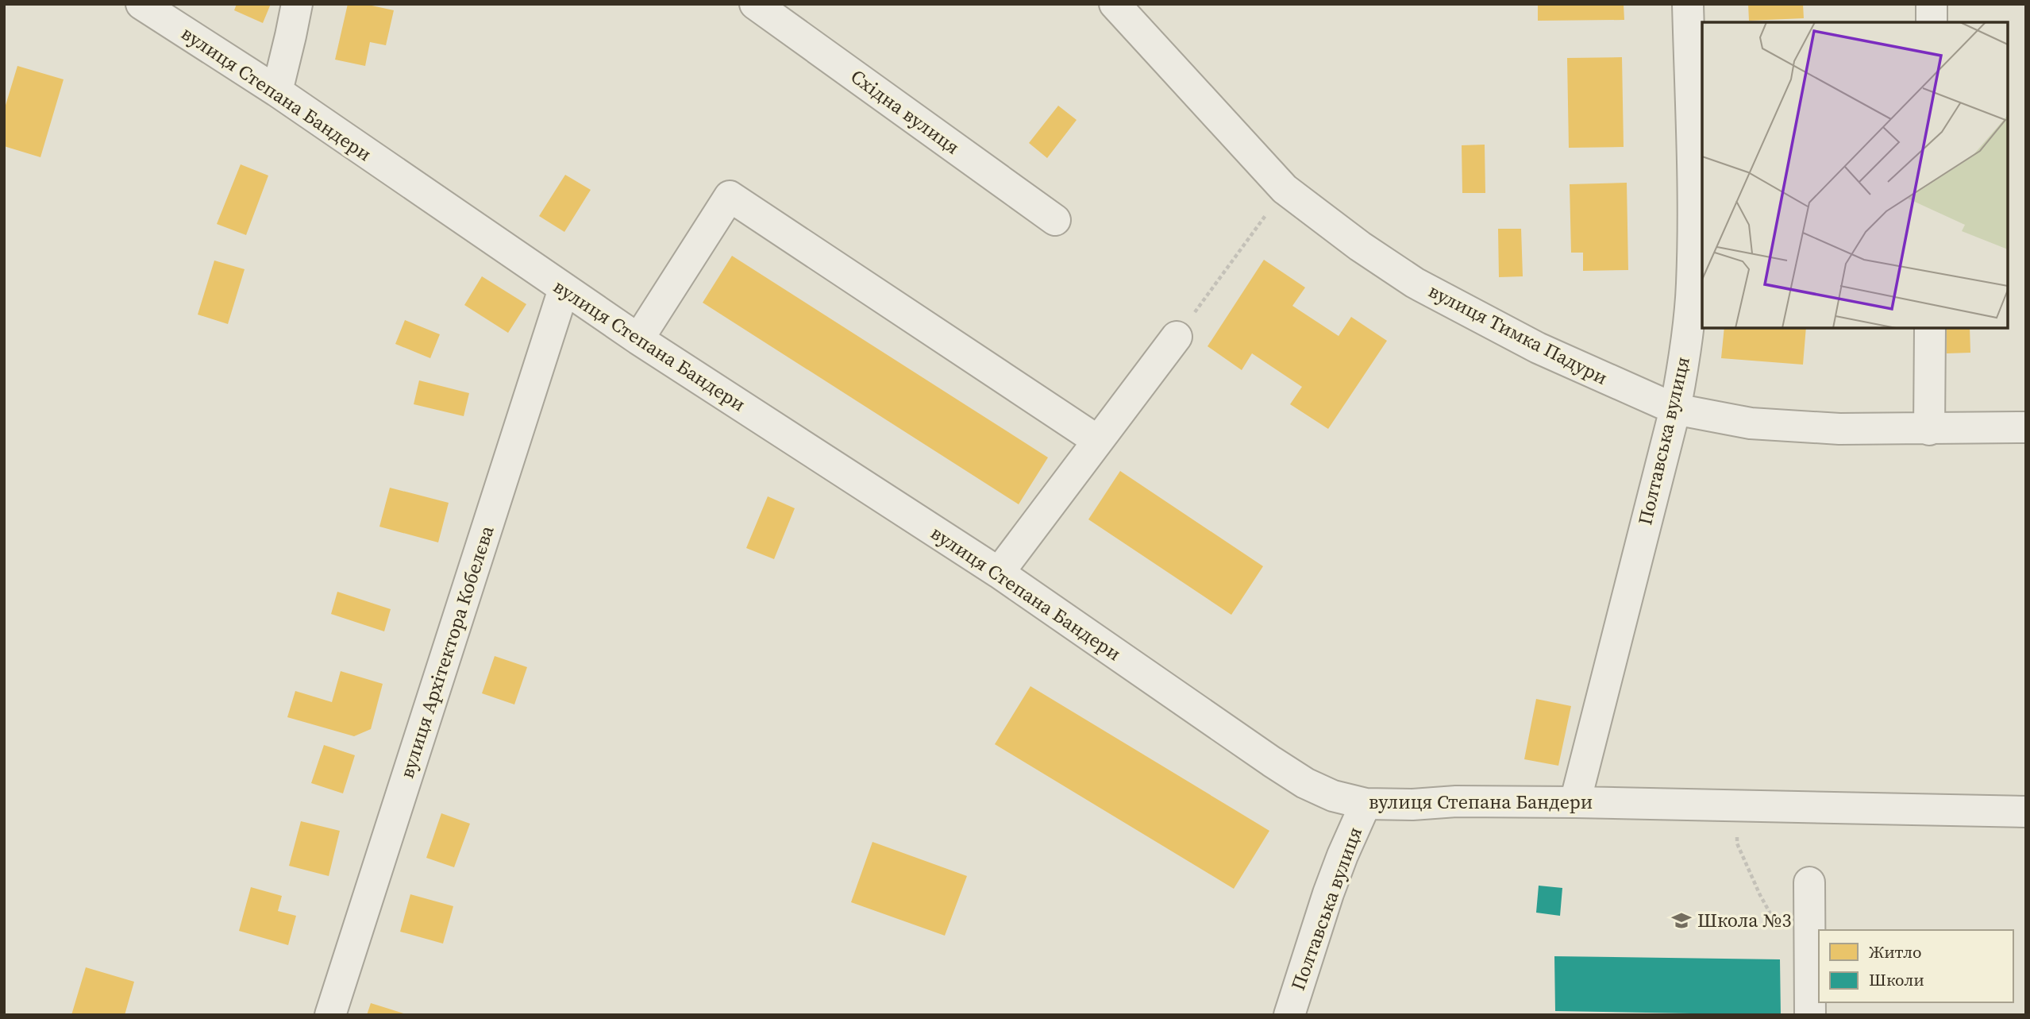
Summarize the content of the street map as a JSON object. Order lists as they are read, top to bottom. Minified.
{"streets":{"street":["вулиця Степана Бандери","Східна вулиця","вулиця Тимка Падури","Полтавська вулиця","вулиця Архітектора Кобелєва"]},"crossings":[["вулиця Степана Бандери","Полтавська вулиця"],["вулиця Степана Бандери","вулиця Архітектора Кобелєва"],["вулиця Тимка Падури","Полтавська вулиця"]],"places":{"school or university":["Школа №3"]},"legend":["Житло","Школи"]}
